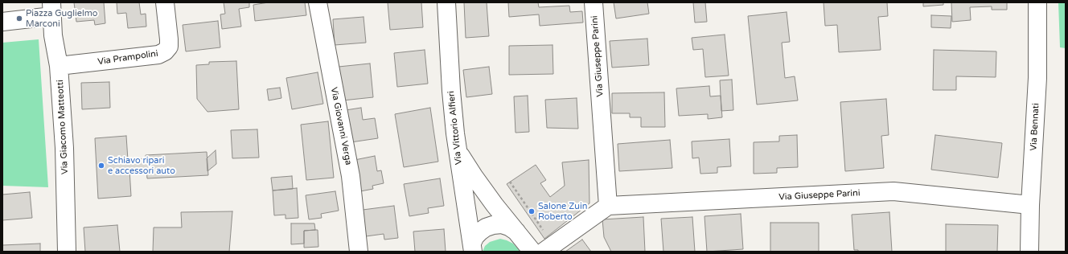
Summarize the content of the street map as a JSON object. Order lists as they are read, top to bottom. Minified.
{"streets":{"street":["Via Giuseppe Parini","Via Prampolini","Via Giovanni Verga","Via Giacomo Matteotti","Via Bennati","Via Vittorio Alfieri"]},"crossings":[["Via Giuseppe Parini","Via Bennati"],["Via Prampolini","Via Giacomo Matteotti"]],"places":["Piazza Guglielmo Marconi","Schiavo ripari e accessori auto","Salone Zuin Roberto"]}
